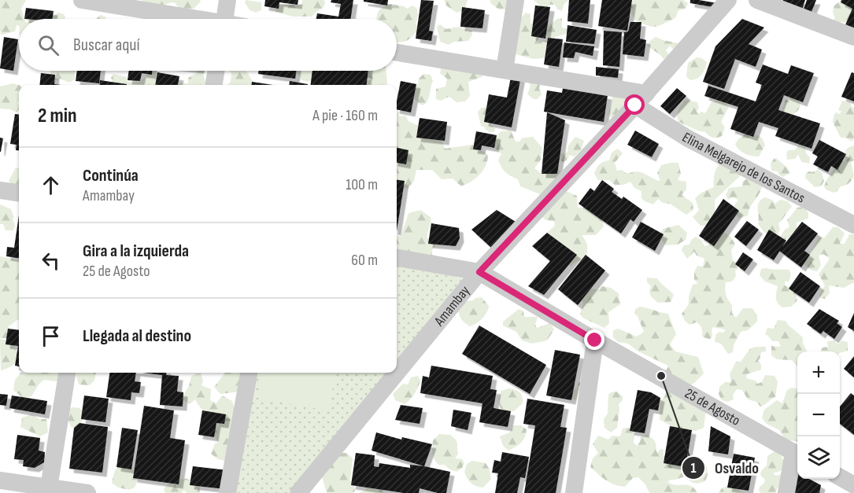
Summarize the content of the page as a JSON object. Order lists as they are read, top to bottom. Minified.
{"streets":{"street":["Elina Melgarejo de los Santos","Amambay","25 de Agosto"]},"crossings":[["Elina Melgarejo de los Santos","Amambay"],["Amambay","25 de Agosto"]],"places":["Osvaldo"],"page":{"search":"Buscar aquí","heading":["2 min","A pie · 160 m"],"list":[["Continúa","Amambay","100 m"],["Gira a la izquierda","25 de Agosto","60 m"],"Llegada al destino"],"map_buttons":["+","−"]}}
